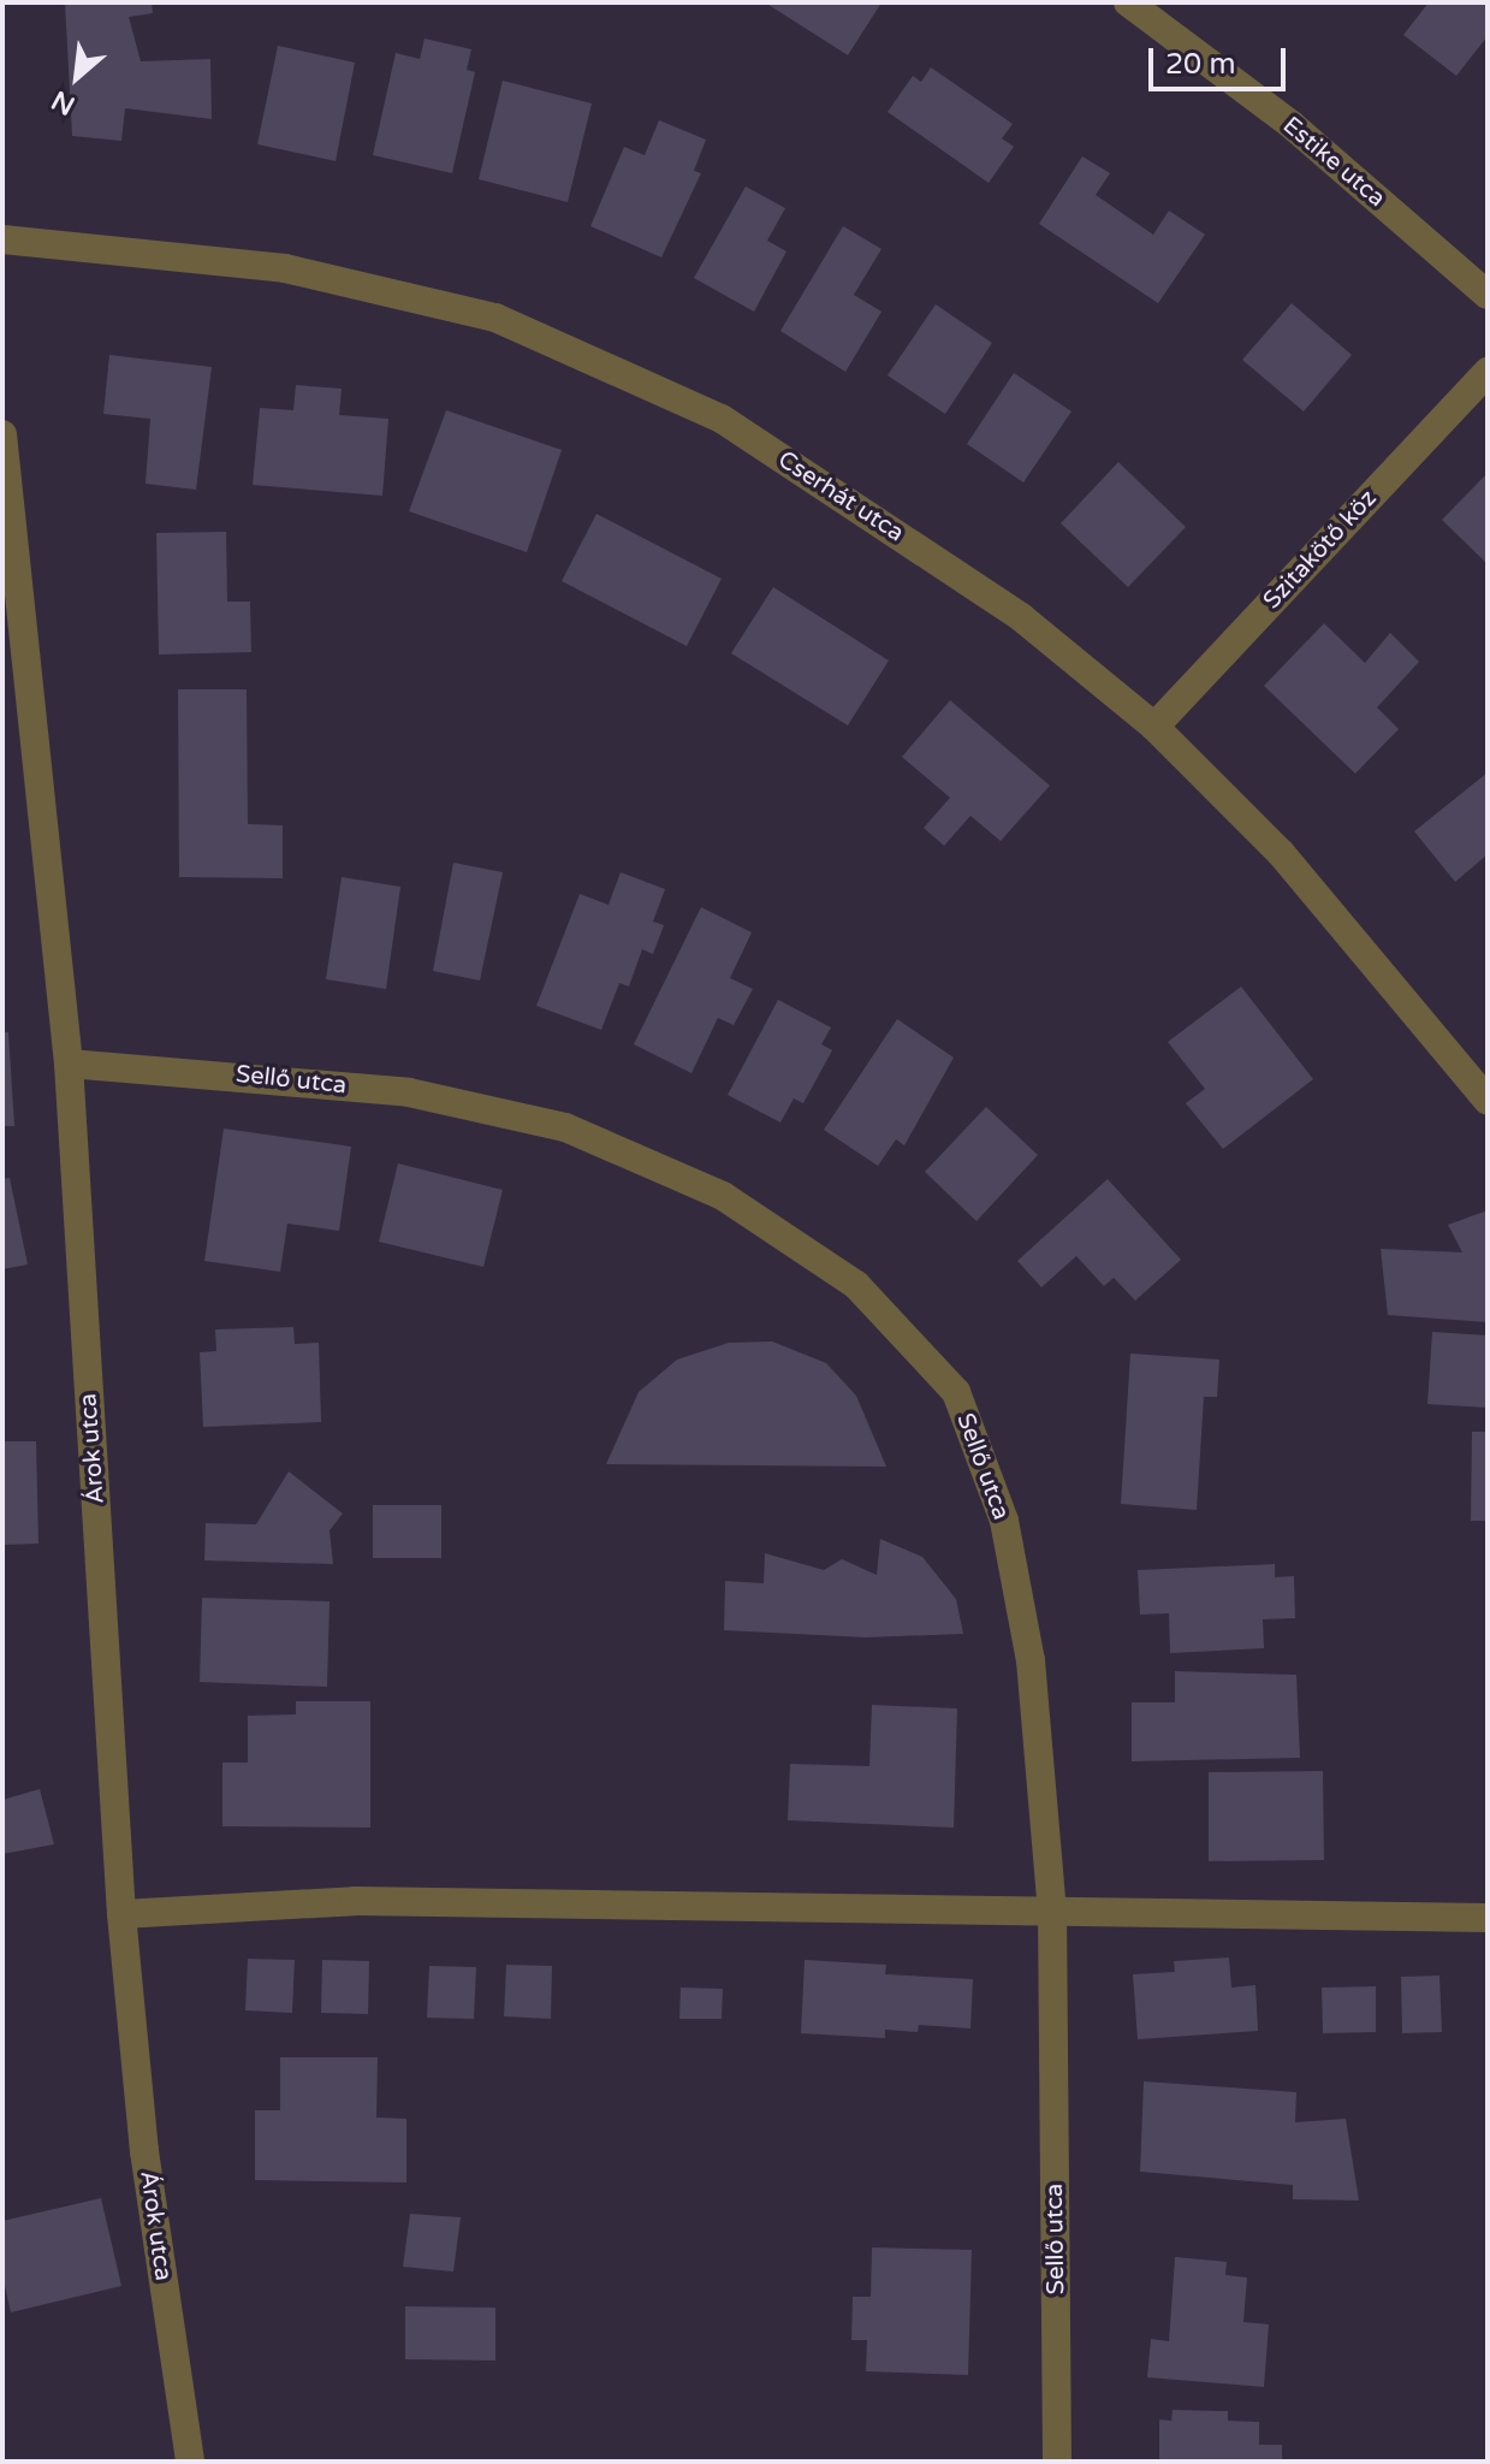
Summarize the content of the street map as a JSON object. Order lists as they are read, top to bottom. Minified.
{"streets":{"street":["Estike utca","Cserhát utca","Szitakötő köz","Sellő utca","Árok utca"]},"crossings":[["Cserhát utca","Szitakötő köz"],["Sellő utca","Árok utca"]],"scale_bar":"20 m","north":"bottom left"}
